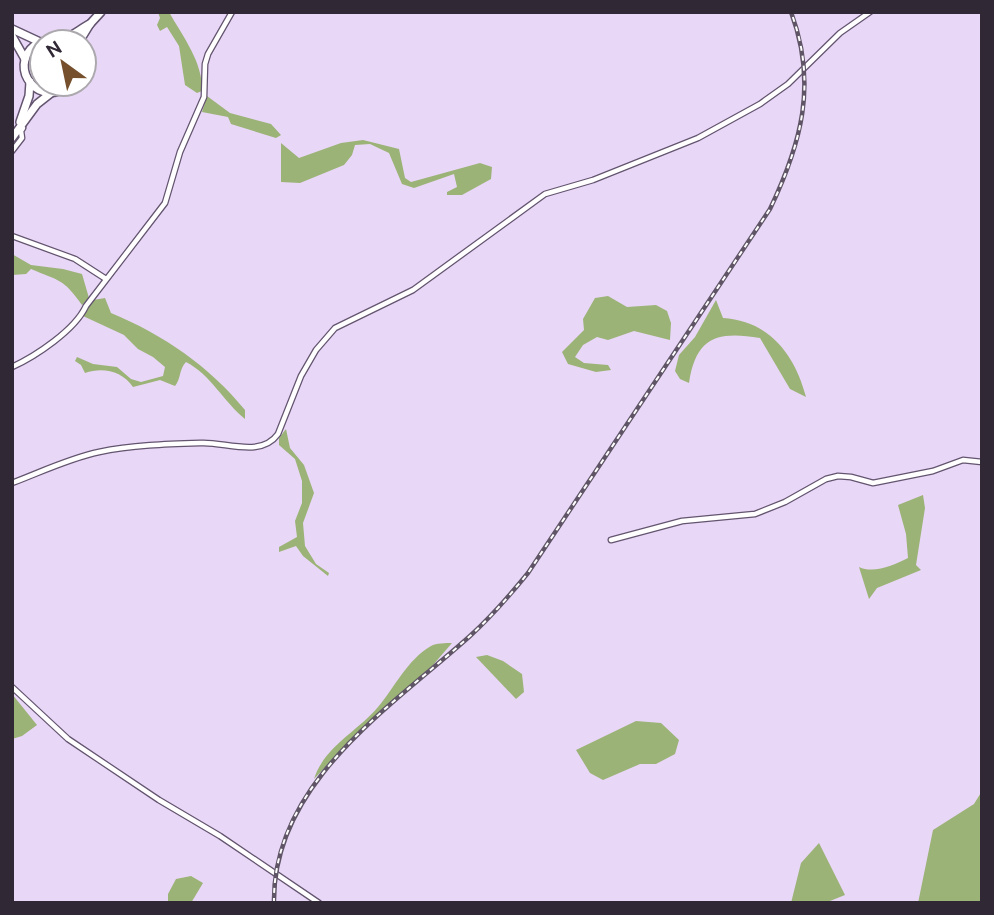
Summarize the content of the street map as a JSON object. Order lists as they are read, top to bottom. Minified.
{"north":"top left"}
